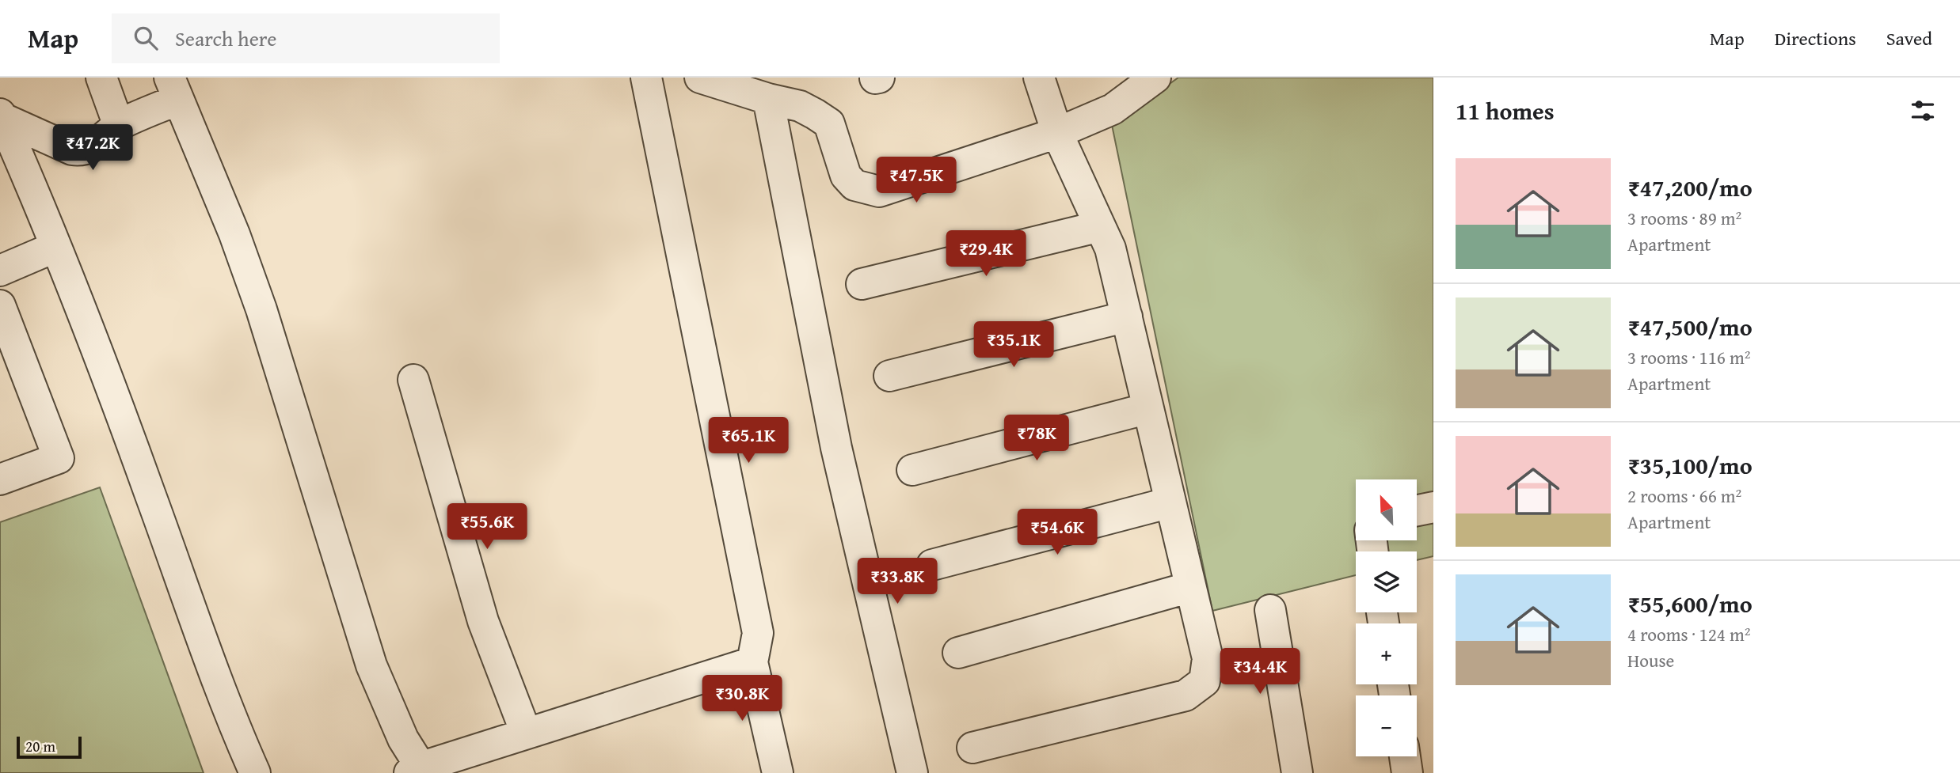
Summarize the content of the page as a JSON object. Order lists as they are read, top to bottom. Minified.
{"scale_bar":"20 m","north":"top left","page":{"header":"Map","search":"Search here","nav":["Map","Directions","Saved"],"heading":"11 homes","price":["₹47.2K","₹47.5K","₹29.4K","₹35.1K","₹78K","₹65.1K","₹55.6K","₹54.6K","₹33.8K","₹34.4K","₹30.8K"],"list":[{"name":"₹47,200/mo","note":"3 rooms · 89 m² · Apartment"},{"name":"₹47,500/mo","note":"3 rooms · 116 m² · Apartment"},{"name":"₹35,100/mo","note":"2 rooms · 66 m² · Apartment"},{"name":"₹55,600/mo","note":"4 rooms · 124 m² · House"}],"map_buttons":["+","−"],"scale":"20 m"}}
